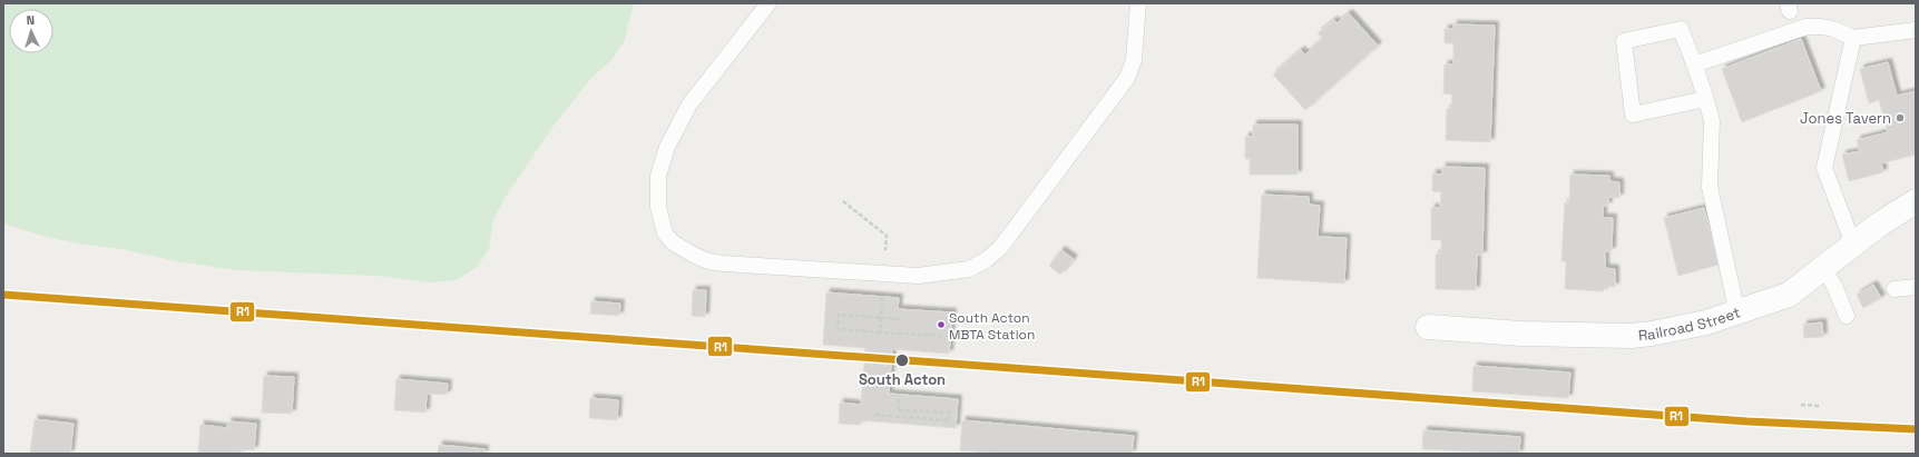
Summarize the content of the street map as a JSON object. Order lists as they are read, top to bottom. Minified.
{"streets":{"street":["Railroad Street"]},"places":["Jones Tavern","South Acton MBTA Station","South Acton"],"lines":["transit line R1"],"north":"top"}
